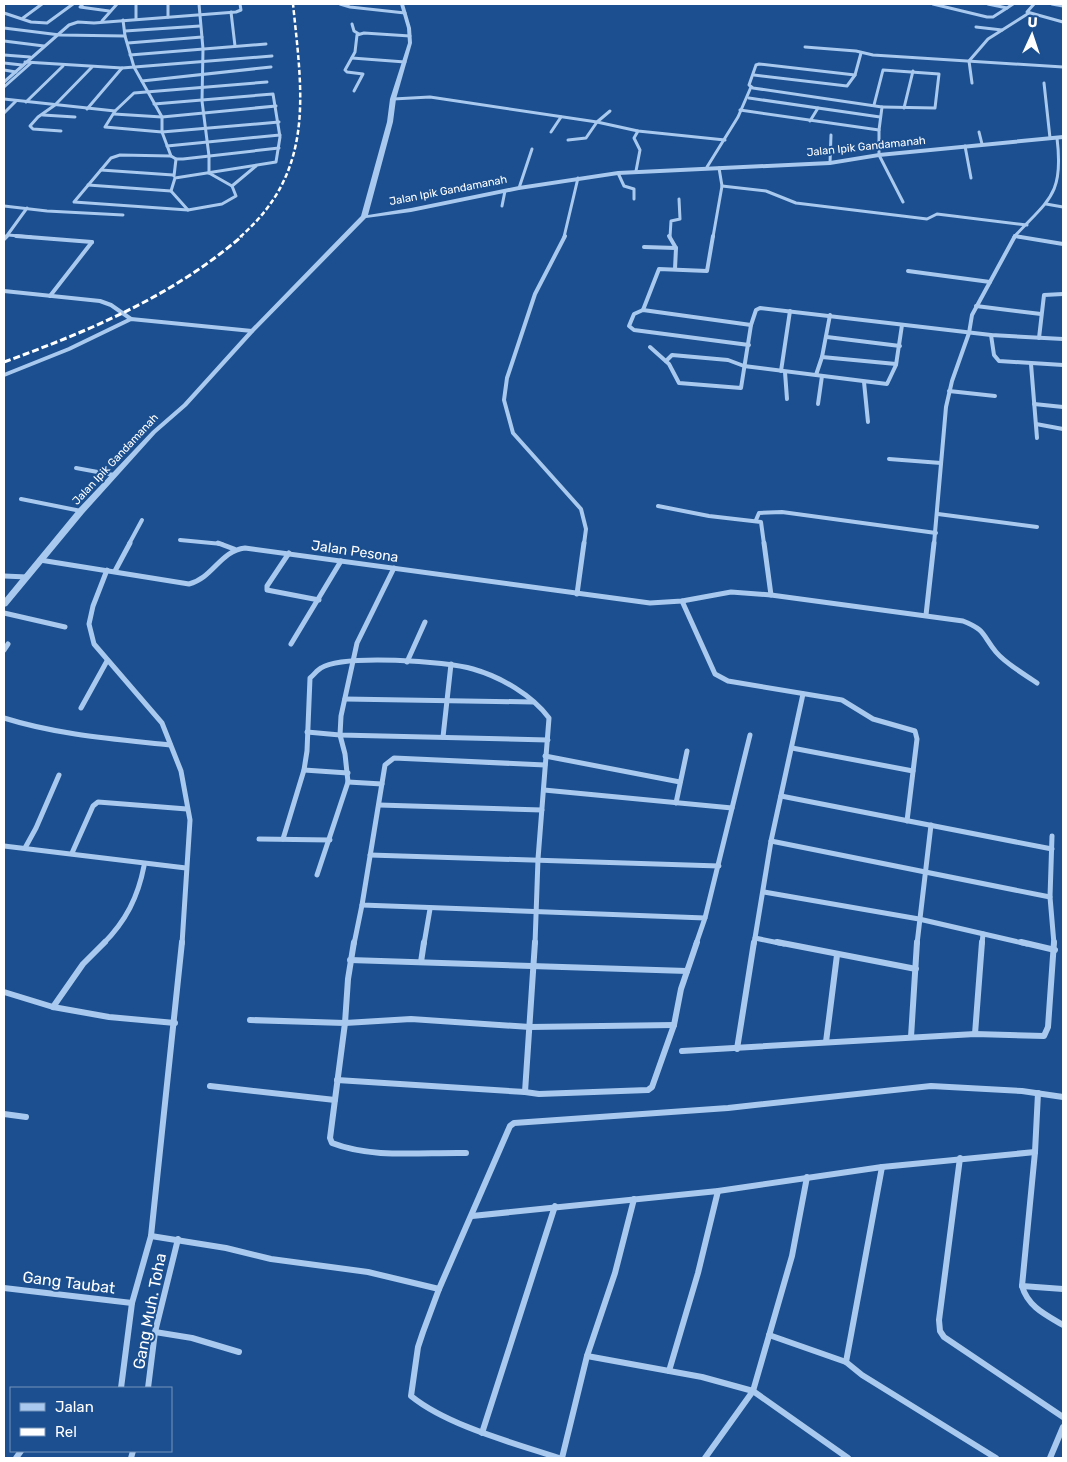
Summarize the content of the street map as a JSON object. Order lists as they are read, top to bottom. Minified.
{"streets":{"street":["Jalan Ipik Gandamanah","Jalan Pesona","Gang Taubat","Gang Muh. Toha"]},"legend":["Jalan","Rel"],"north":"top"}
